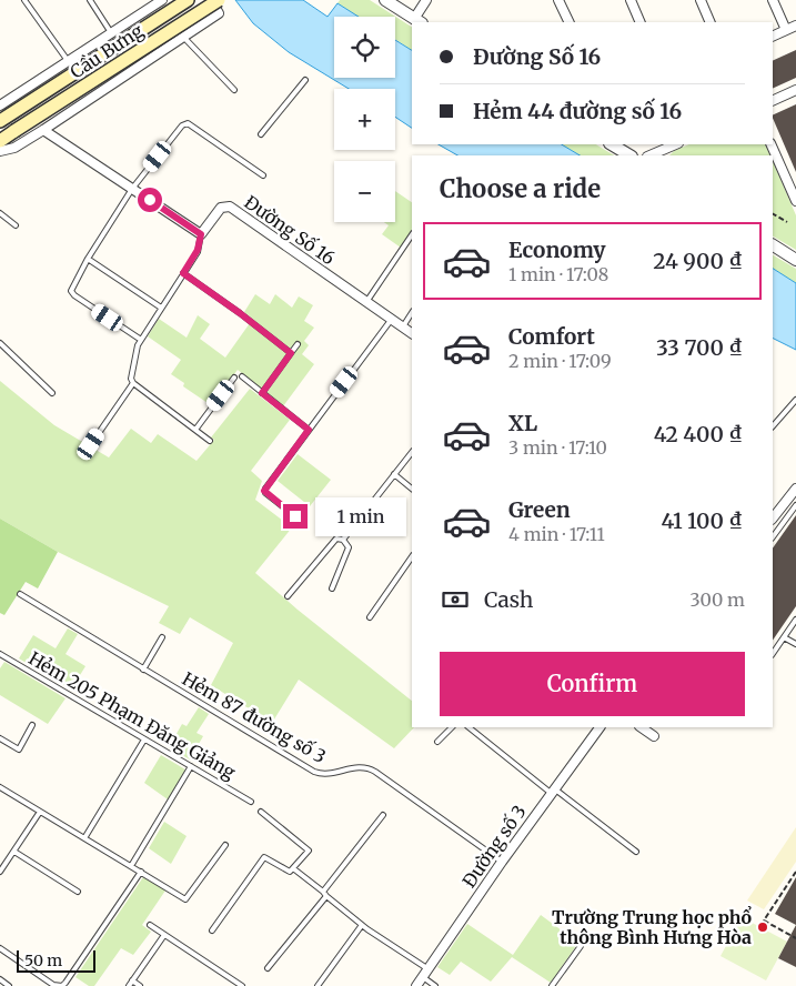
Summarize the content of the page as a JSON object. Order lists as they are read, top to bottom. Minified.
{"streets":{"main road":["Cầu Bưng"],"street":["Đường Số 16","Đường số 3"],"lane":["Hẻm 205 Phạm Đăng Giảng","Hẻm 87 đường số 3"]},"crossings":[["Hẻm 87 đường số 3","Đường số 3"]],"places":["Trường Trung học phổ thông Bình Hưng Hòa"],"scale_bar":"50 m","page":{"map_buttons":["+","−"],"banner":["Đường Số 16","Hẻm 44 đường số 16"],"heading":"Choose a ride","list":[{"name":"Economy","note":"1 min · 17:08","value":"24 900 ₫"},{"name":"Comfort","note":"2 min · 17:09","value":"33 700 ₫"},{"name":"XL","note":"3 min · 17:10","value":"42 400 ₫"},{"name":"Green","note":"4 min · 17:11","value":"41 100 ₫"}],"bubble":"1 min","pay":["Cash","300 m"],"buttons":"Confirm","scale":"50 m"}}
